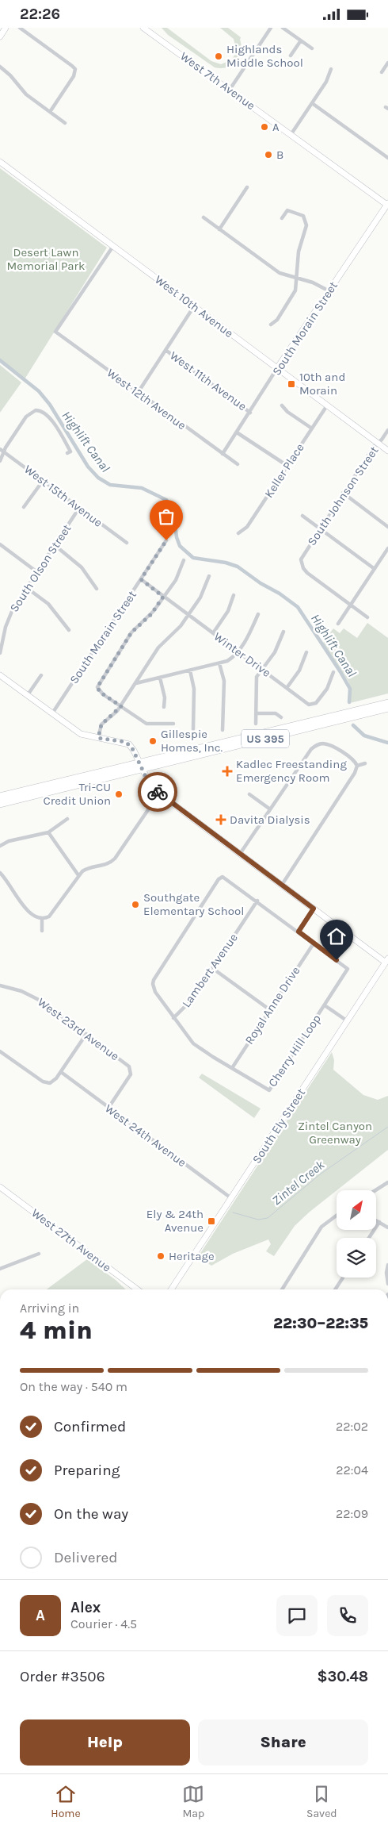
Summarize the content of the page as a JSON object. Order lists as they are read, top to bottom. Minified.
{"streets":{"highway":["US 395"],"street":["West 7th Avenue","West 10th Avenue","South Morain Street","West 11th Avenue","West 12th Avenue","Keller Place","West 15th Avenue","South Johnson Street","South Olson Street","Winter Drive","Lambert Avenue","Royal Anne Drive","West 23rd Avenue","Cherry Hill Loop","South Ely Street","West 24th Avenue","West 27th Avenue"]},"crossings":[["West 7th Avenue","South Morain Street"],["West 10th Avenue","South Morain Street"],["West 10th Avenue","West 12th Avenue"],["West 10th Avenue","Keller Place"],["West 10th Avenue","South Johnson Street"],["South Morain Street","West 11th Avenue"],["South Morain Street","West 12th Avenue"],["South Morain Street","Winter Drive"],["West 15th Avenue","South Olson Street"],["Lambert Avenue","Cherry Hill Loop"],["Royal Anne Drive","Cherry Hill Loop"],["West 23rd Avenue","West 24th Avenue"],["South Ely Street","West 24th Avenue"]],"water":["Highlift Canal","Zintel Creek"],"parks":["Desert Lawn Memorial Park","Zintel Canyon Greenway"],"places":{"other":["Highlands Middle School","A","B","Gillespie Homes, Inc.","Tri-CU Credit Union","Southgate Elementary School","Heritage"],"transit":["10th and Morain","Ely & 24th Avenue"],"health":["Kadlec Freestanding Emergency Room","Davita Dialysis"]},"north":"top right","page":{"status":"22:26","heading":["4 min","Arriving in","22:30–22:35"],"panel":["Alex","Courier · 4.5","Order #3506","$30.48"],"bar":"On the way · 540 m","list":[["Confirmed","22:02"],["Preparing","22:04"],["On the way","22:09"],"Delivered"],"round":"A","buttons":["Help","Share"],"tabs":["Home","Map","Saved"]}}
